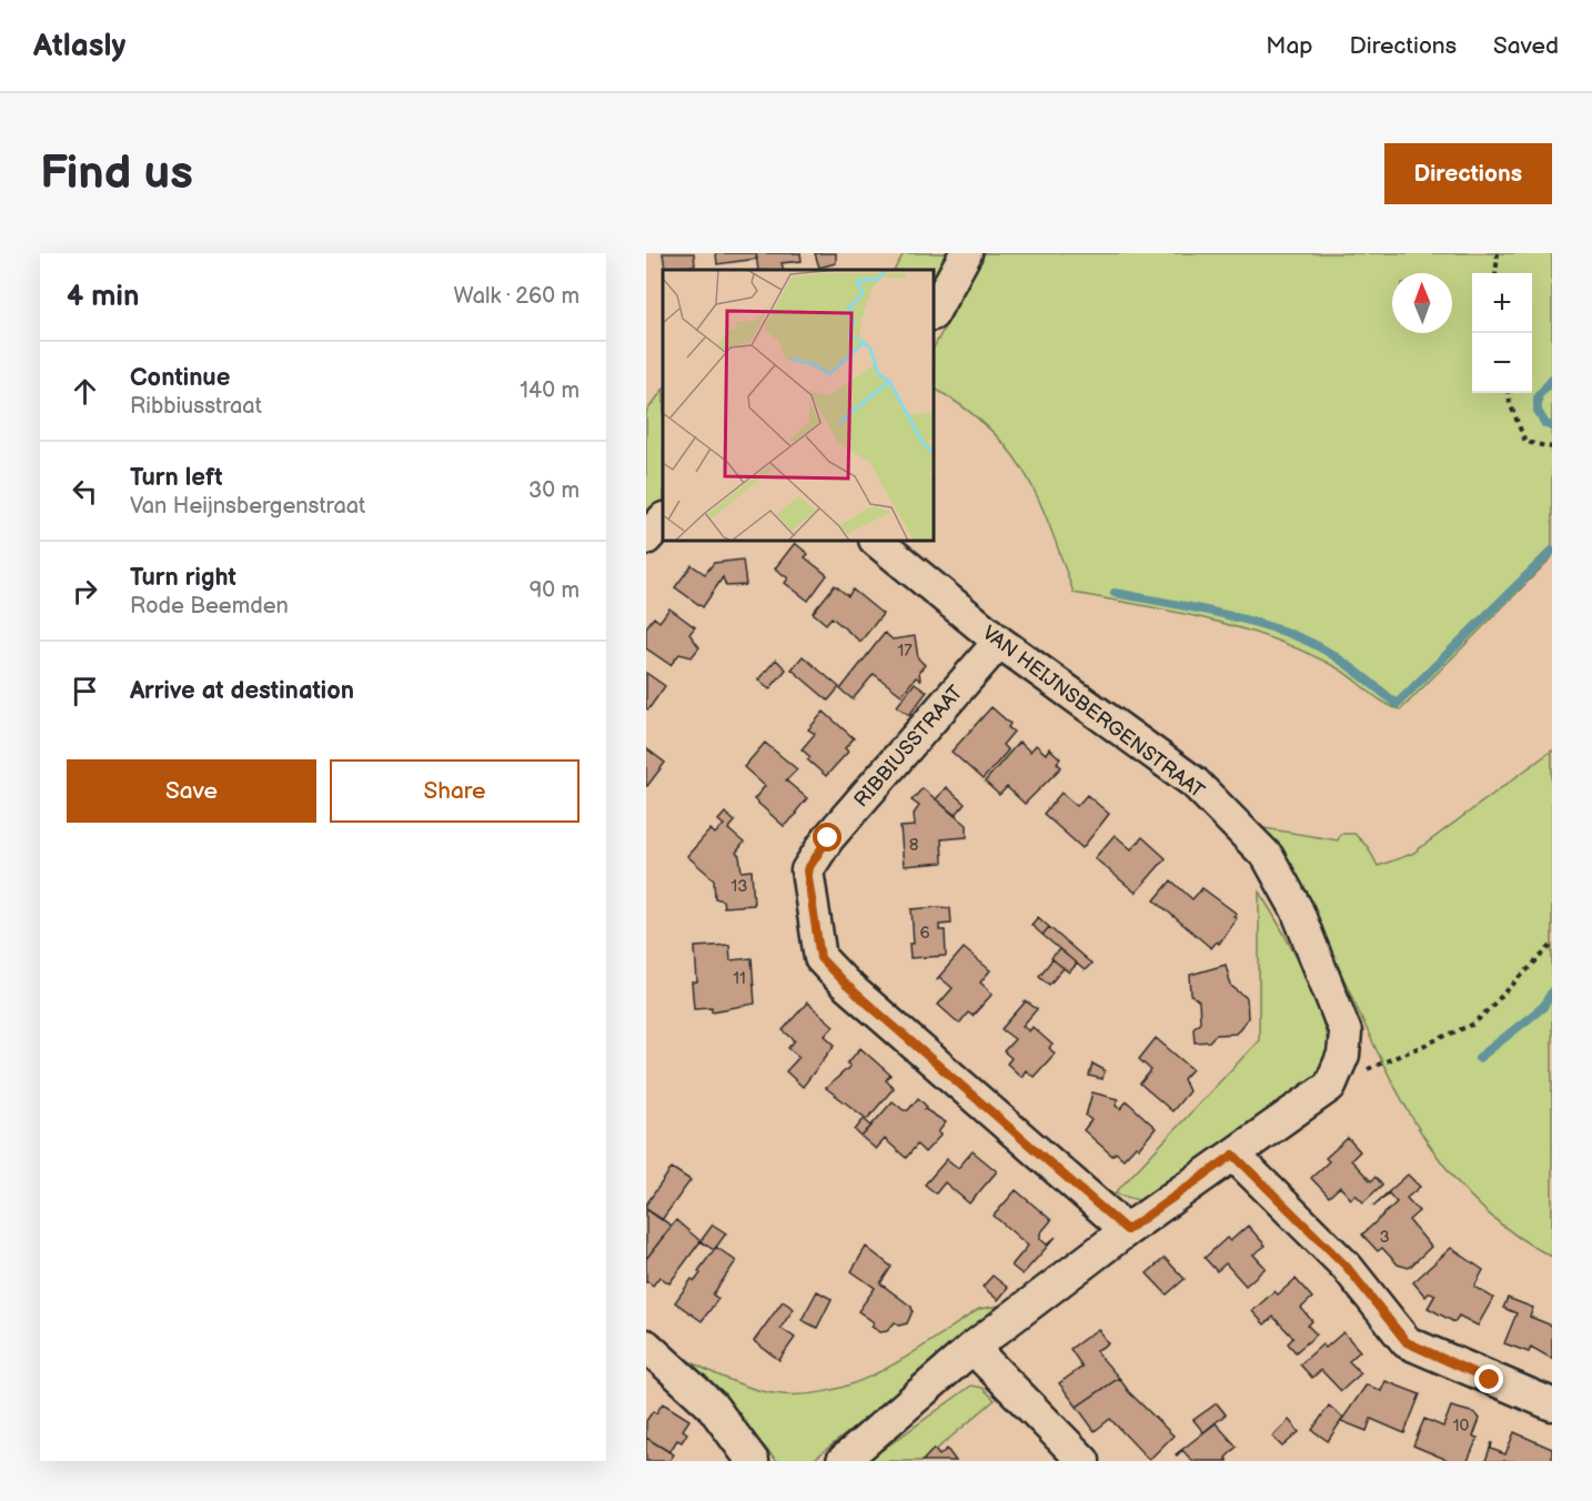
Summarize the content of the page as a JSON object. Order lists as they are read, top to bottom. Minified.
{"streets":{"street":["VAN HEIJNSBERGENSTRAAT","RIBBIUSSTRAAT"]},"crossings":[["VAN HEIJNSBERGENSTRAAT","RIBBIUSSTRAAT"]],"house_numbers":["17","8","13","6","11","3","10"],"north":"top","page":{"header":"Atlasly","nav":["Map","Directions","Saved"],"buttons":["Directions",["Save","Share"]],"title":"Find us","heading":["4 min","Walk · 260 m"],"map_buttons":["+","−"],"list":[["Continue","Ribbiusstraat","140 m"],["Turn left","Van Heijnsbergenstraat","30 m"],["Turn right","Rode Beemden","90 m"],"Arrive at destination"]}}
